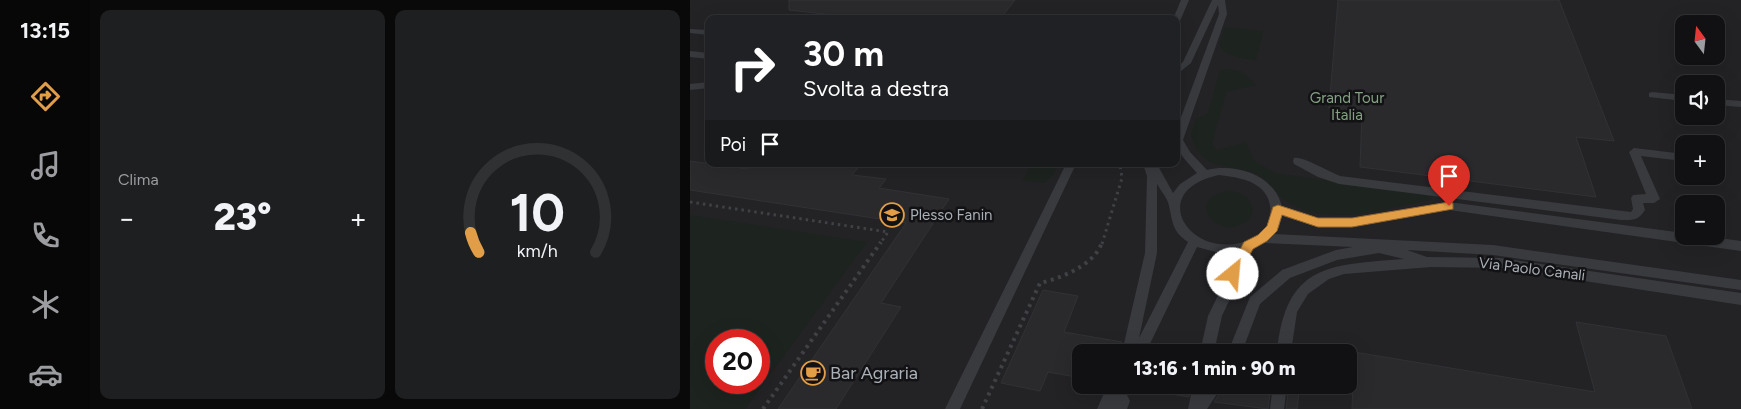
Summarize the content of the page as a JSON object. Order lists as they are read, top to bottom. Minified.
{"streets":{"lane":["Via Paolo Canali"]},"parks":["Grand Tour Italia"],"places":{"school or university":["Plesso Fanin"],"cafe":["Bar Agraria"]},"north":"top","page":{"tabs":"13:15","tile":"Clima","map_buttons":["+","−"],"turn":["30 m","Svolta a destra"],"then":"Poi","heat":["−","23°","+"],"limit":"20","trip":"13:16 · 1 min · 90 m","gauge":["10","km/h"]}}
